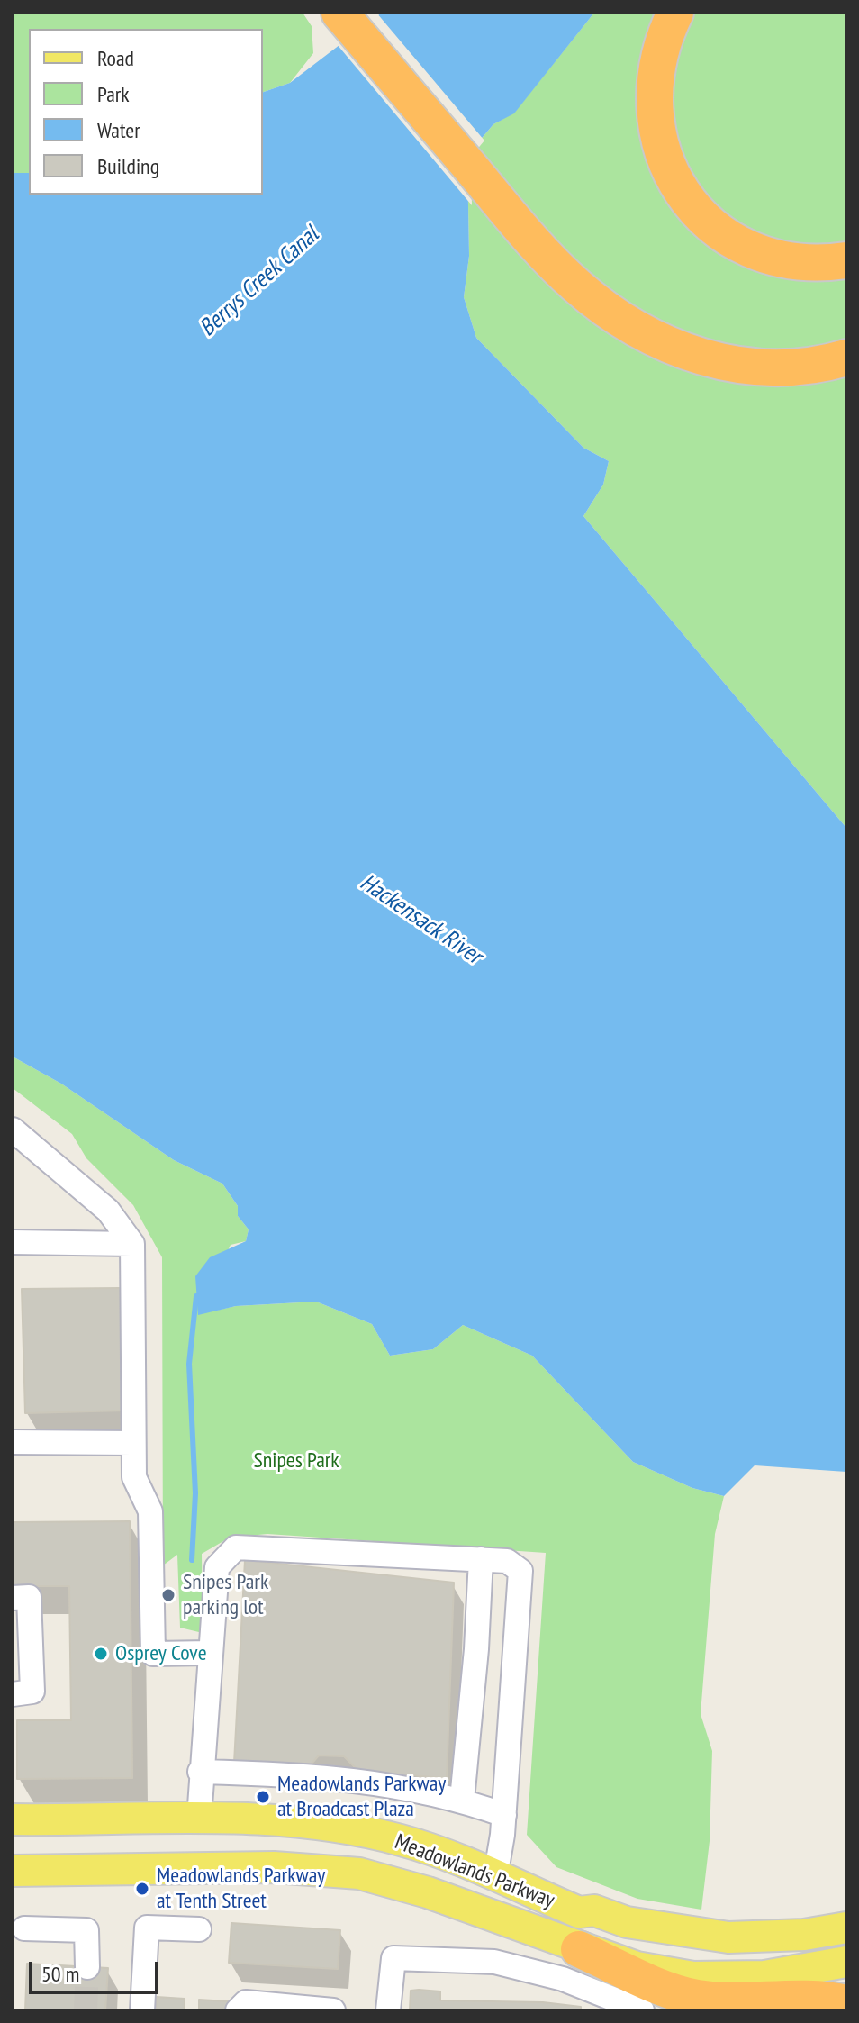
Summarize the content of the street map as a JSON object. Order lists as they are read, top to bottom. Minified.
{"streets":{"main road":["Meadowlands Parkway"]},"water":["Berrys Creek Canal","Hackensack River"],"parks":["Snipes Park"],"places":["Snipes Park parking lot","Osprey Cove","Meadowlands Parkway at Broadcast Plaza","Meadowlands Parkway at Tenth Street"],"legend":["Road","Park","Water","Building"],"scale_bar":"50 m"}
